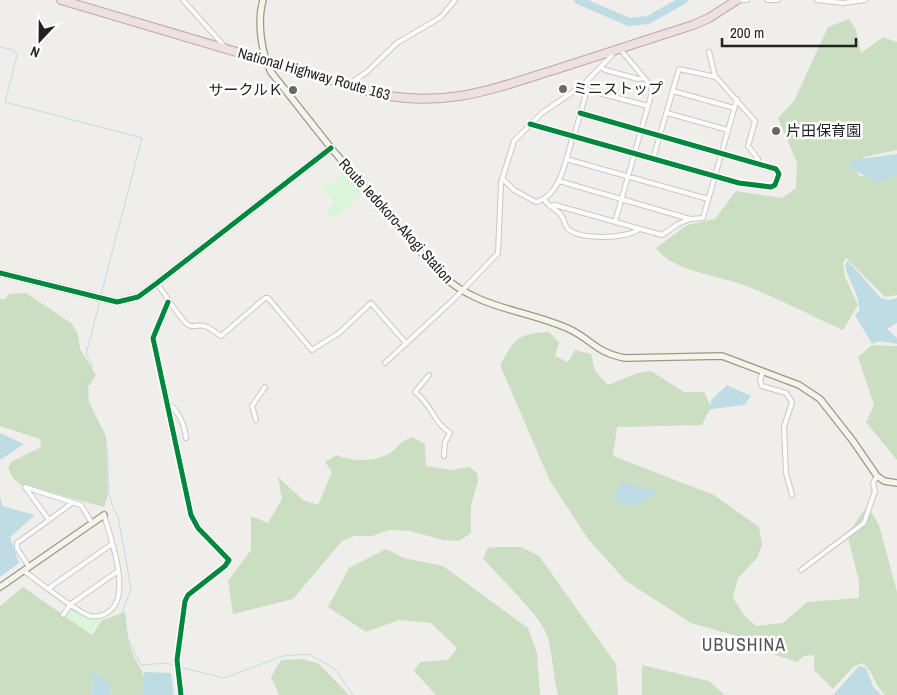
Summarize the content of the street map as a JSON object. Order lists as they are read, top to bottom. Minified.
{"streets":{"highway":["National Highway Route 163"],"main road":["Route Iedokoro-Akogi Station"]},"crossings":[["National Highway Route 163","Route Iedokoro-Akogi Station"]],"districts":["UBUSHINA"],"places":["ミニストップ","サークルＫ","片田保育園"],"scale_bar":"200 m","north":"bottom"}
